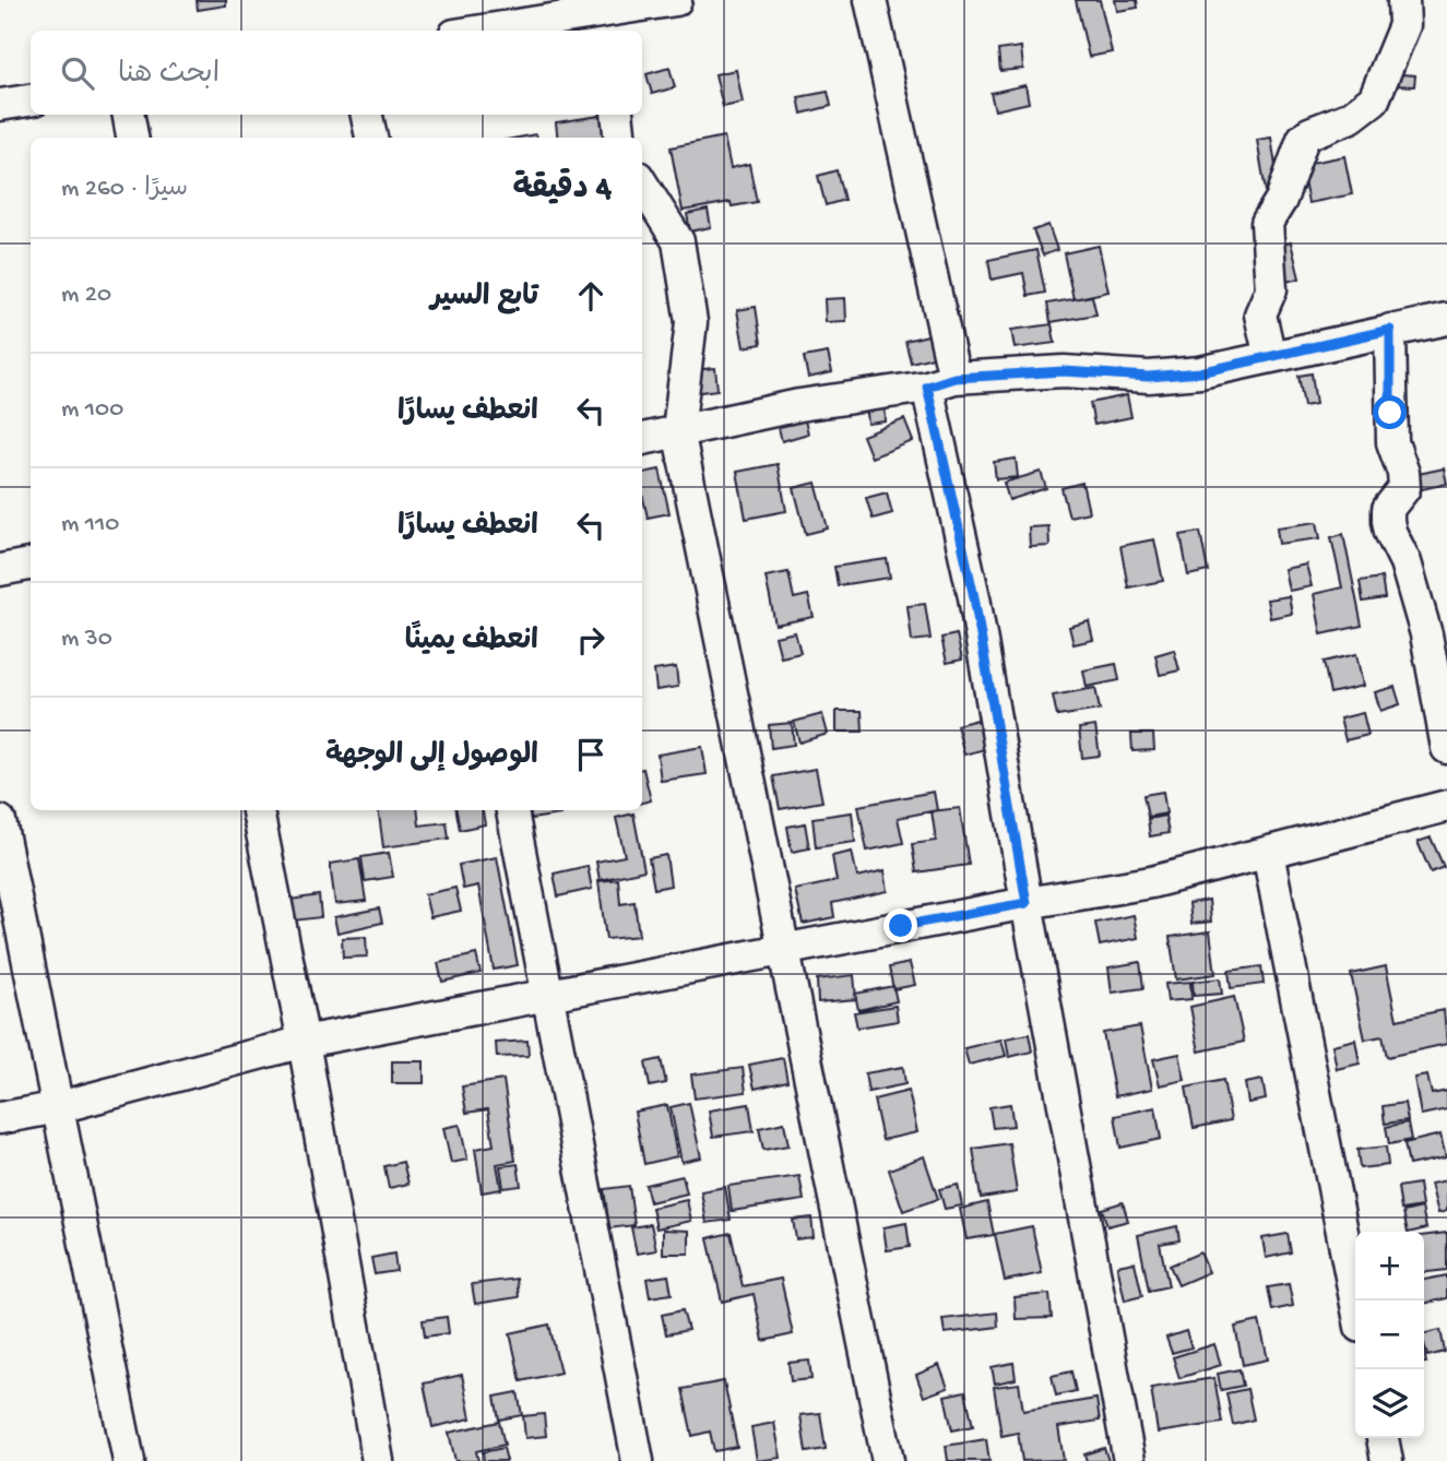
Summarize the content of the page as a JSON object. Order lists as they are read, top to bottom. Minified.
{"page":{"search":"ابحث هنا","heading":["4 دقيقة","سيرًا · 260 m"],"list":[["تابع السير","20 m"],["انعطف يسارًا","100 m"],["انعطف يسارًا","110 m"],["انعطف يمينًا","30 m"],"الوصول إلى الوجهة"],"map_buttons":["+","−"]}}
